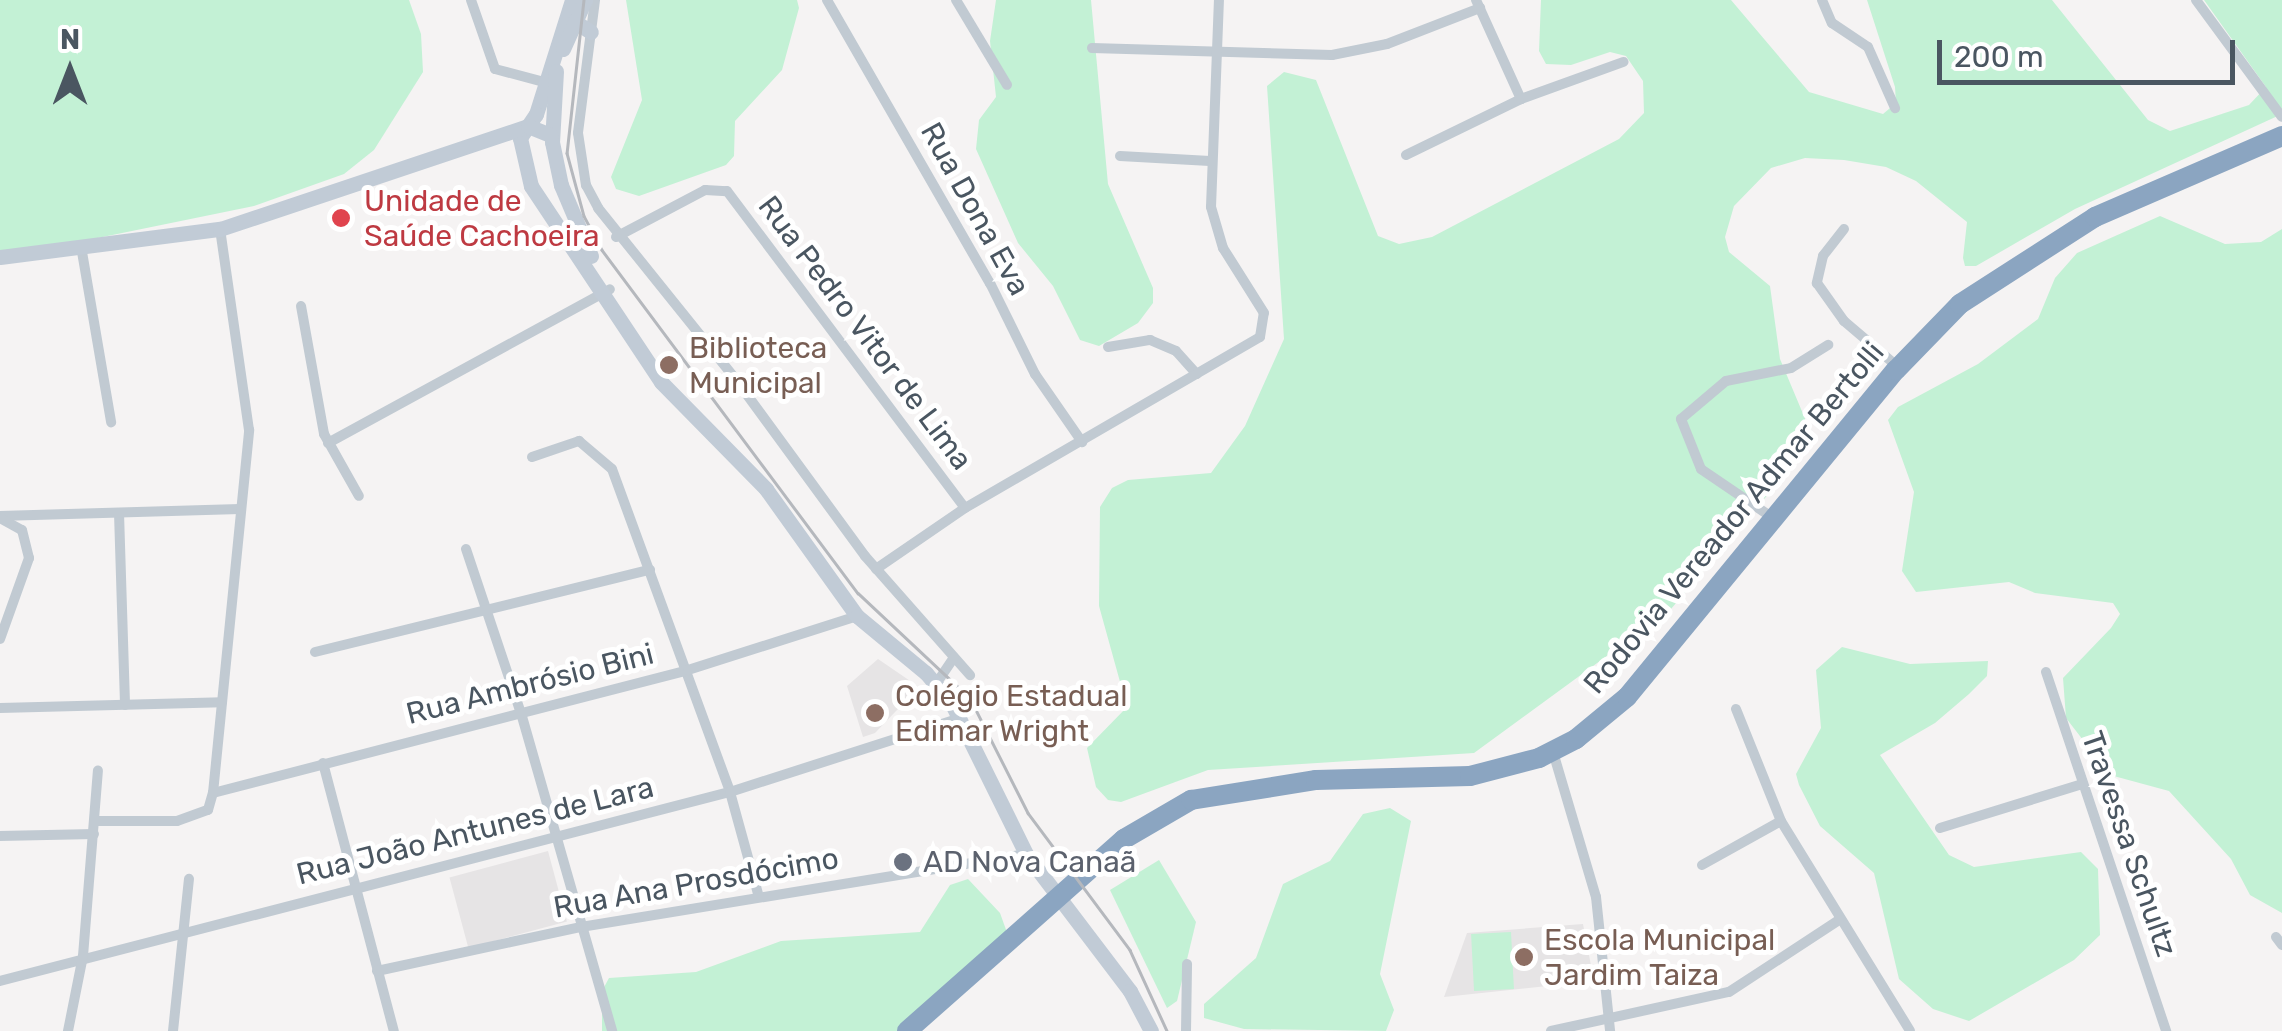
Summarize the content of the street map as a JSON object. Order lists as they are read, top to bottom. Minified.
{"streets":{"highway":["Rodovia Vereador Admar Bertolli"],"street":["Rua Dona Eva","Rua Pedro Vitor de Lima","Rua Ambrósio Bini","Rua João Antunes de Lara","Travessa Schultz","Rua Ana Prosdócimo"]},"places":["Unidade de Saúde Cachoeira","Biblioteca Municipal","Colégio Estadual Edimar Wright","AD Nova Canaã","Escola Municipal Jardim Taiza"],"scale_bar":"200 m","north":"top"}
